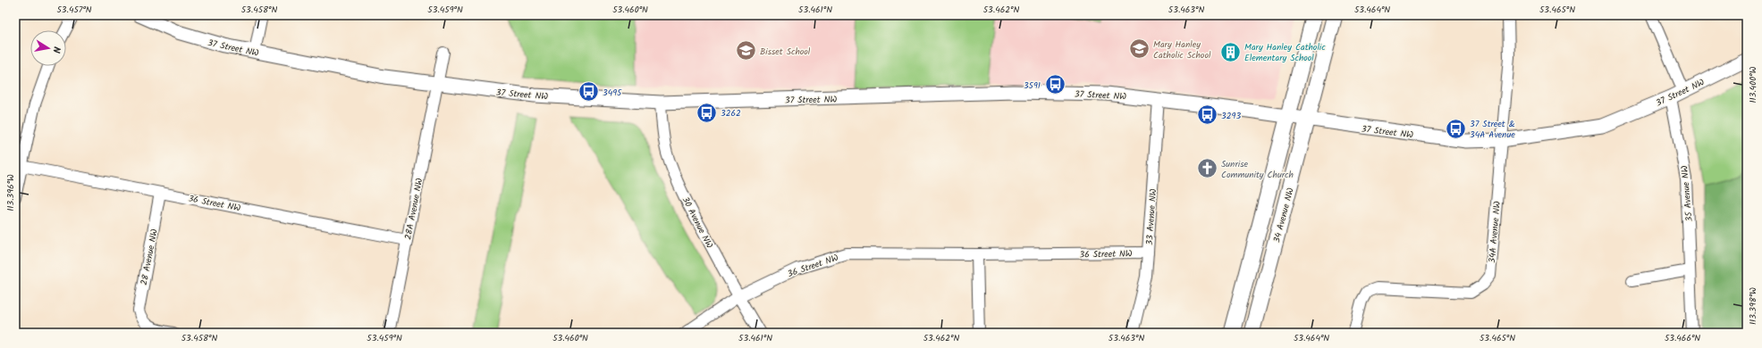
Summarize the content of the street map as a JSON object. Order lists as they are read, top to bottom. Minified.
{"streets":{"main road":["34 Avenue NW"],"street":["37 Street NW","35 Avenue NW","36 Street NW","28A Avenue NW","33 Avenue NW","30 Avenue NW","34A Avenue NW","28 Avenue NW"]},"crossings":[["37 Street NW","35 Avenue NW"],["37 Street NW","28A Avenue NW"],["37 Street NW","34 Avenue NW"],["37 Street NW","33 Avenue NW"],["37 Street NW","30 Avenue NW"],["37 Street NW","34A Avenue NW"],["36 Street NW","28A Avenue NW"],["36 Street NW","33 Avenue NW"],["36 Street NW","30 Avenue NW"],["36 Street NW","28 Avenue NW"]],"places":{"school or university":["Mary Hanley Catholic School","Bisset School"],"building":["Mary Hanley Catholic Elementary School"],"bus stop":["3591","3495","3262","3293","37 Street & 34A Avenue"],"church":["Sunrise Community Church"]},"north":"right","coordinates":["53.457°N","53.458°N","53.459°N","53.460°N","53.461°N","53.462°N","53.463°N","53.464°N","53.465°N","113.400°W","113.396°W","113.398°W","53.466°N"]}
